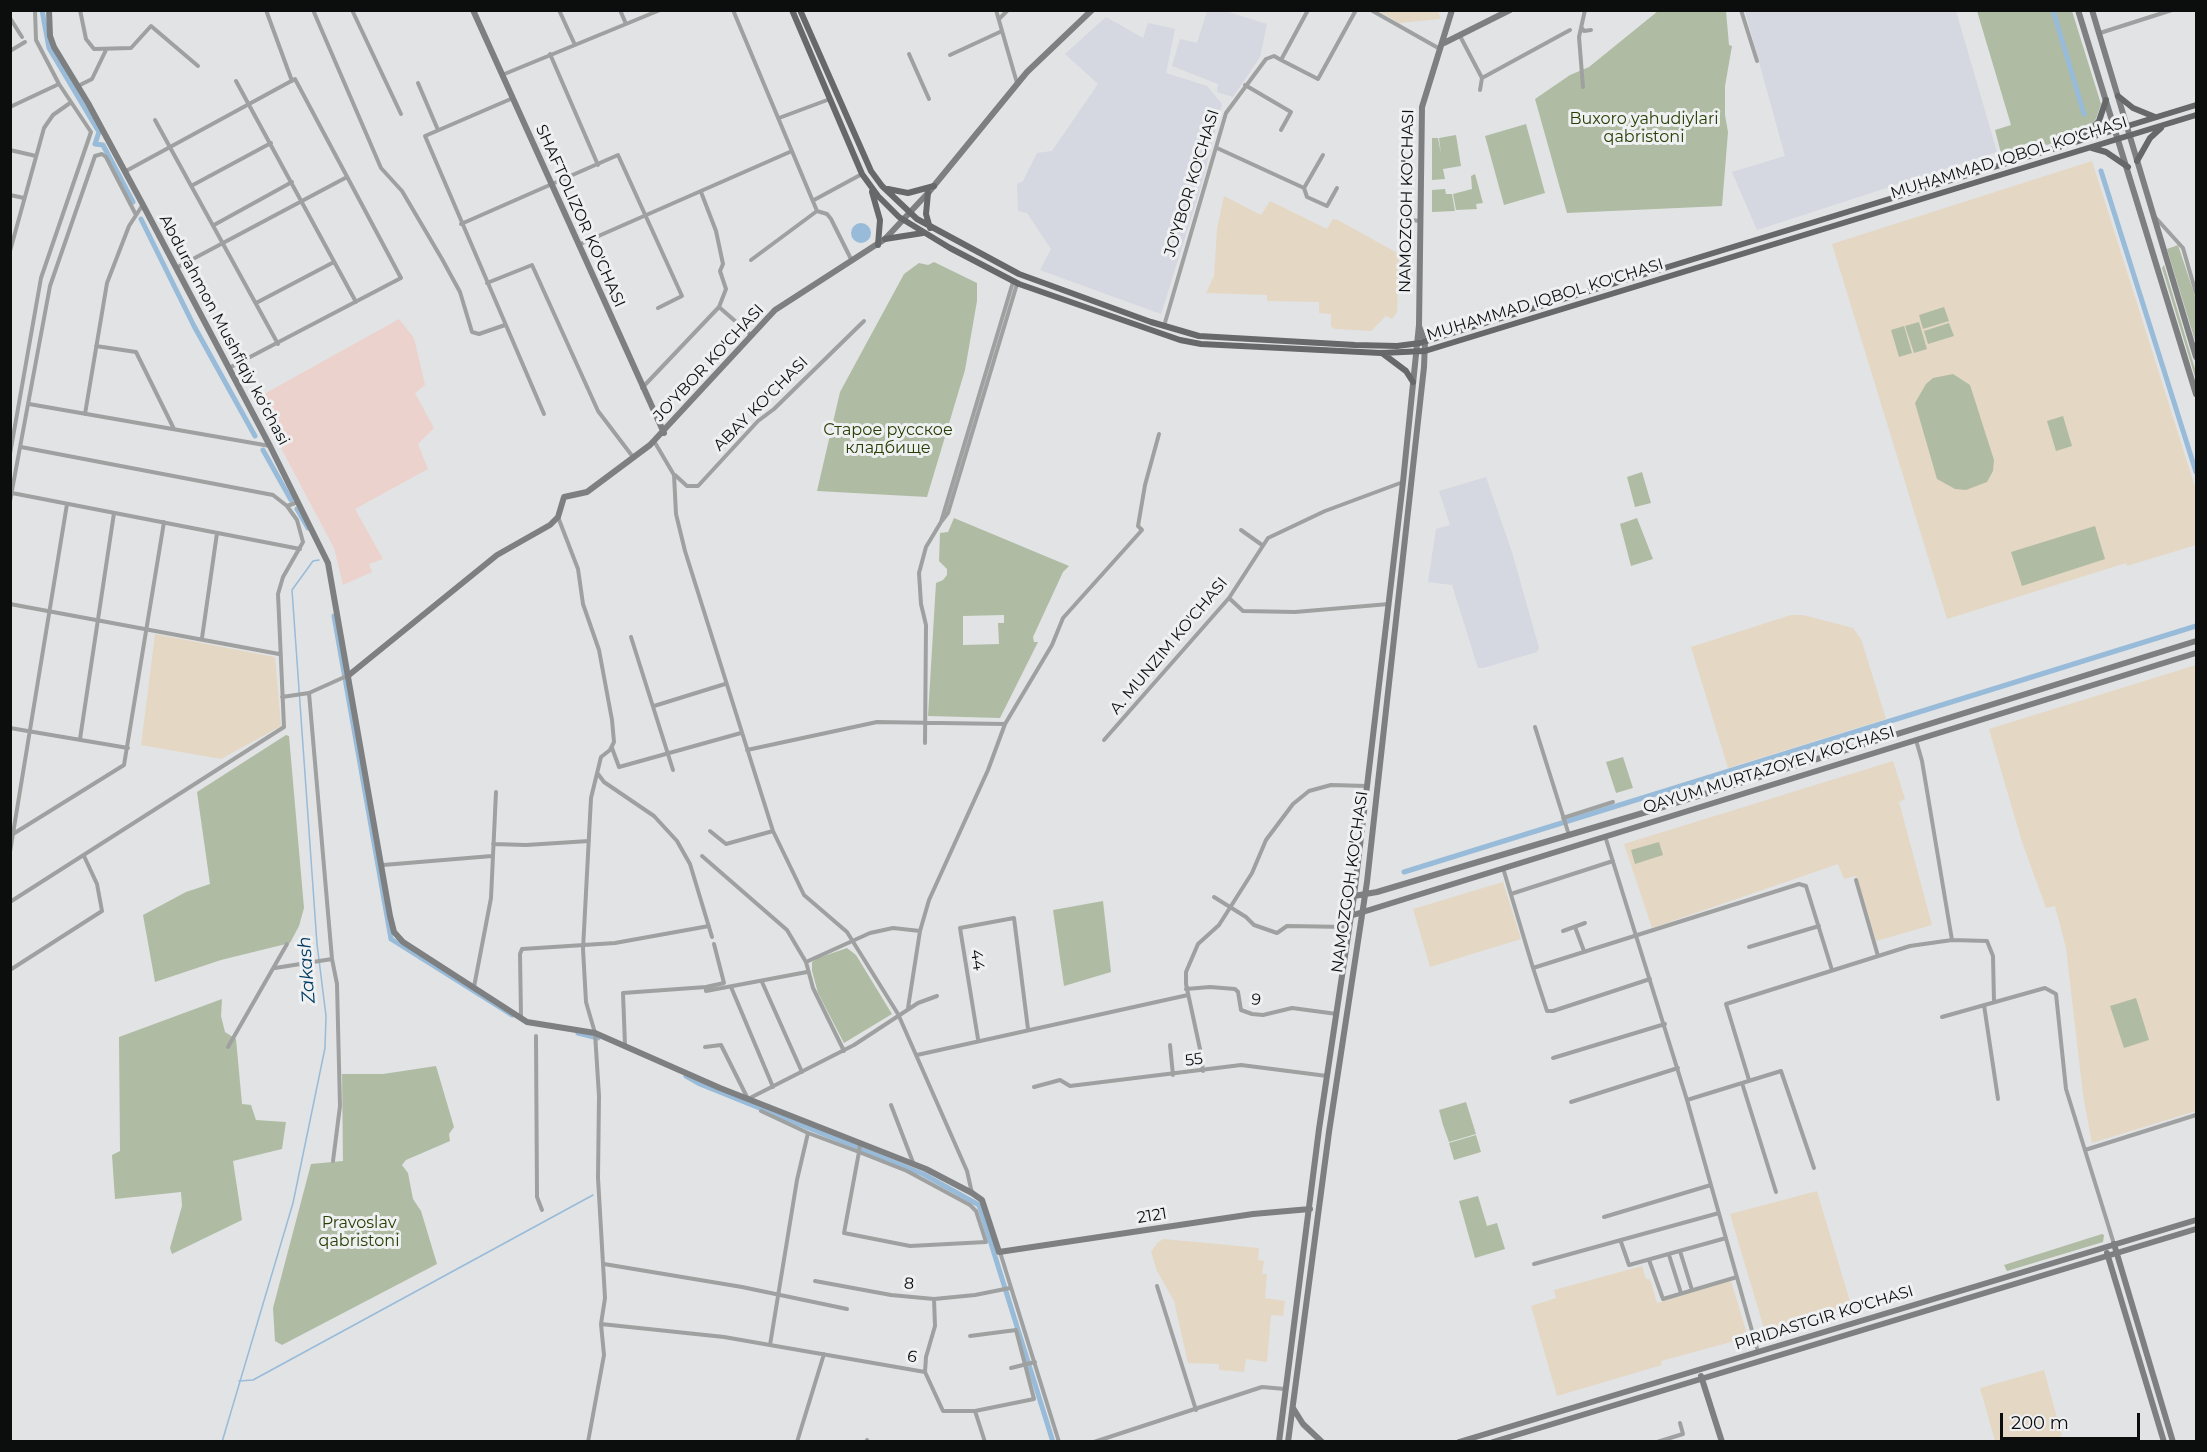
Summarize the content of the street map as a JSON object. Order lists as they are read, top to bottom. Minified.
{"streets":{"main road":["MUHAMMAD IQBOL KO'CHASI"],"street":["JO'YBOR KO'CHASI","NAMOZGOH KO'CHASI","SHAFTOLIZOR KO'CHASI","Abdurahmon Mushfiqiy koʻchasi","ABAY KO'CHASI","A. MUNZIM KO'CHASI","QAYUM MURTAZOYEV KO'CHASI","44","9","55","2121","8","PIRIDASTGIR KO'CHASI","6"]},"crossings":[["MUHAMMAD IQBOL KO'CHASI","JO'YBOR KO'CHASI"],["MUHAMMAD IQBOL KO'CHASI","NAMOZGOH KO'CHASI"],["JO'YBOR KO'CHASI","SHAFTOLIZOR KO'CHASI"],["JO'YBOR KO'CHASI","Abdurahmon Mushfiqiy koʻchasi"],["NAMOZGOH KO'CHASI","A. MUNZIM KO'CHASI"],["NAMOZGOH KO'CHASI","QAYUM MURTAZOYEV KO'CHASI"],["NAMOZGOH KO'CHASI","9"],["NAMOZGOH KO'CHASI","55"],["NAMOZGOH KO'CHASI","2121"]],"water":["Zakash"],"parks":["Buxoro yahudiylari qabristoni","Старое русское кладбище","Pravoslav qabristoni"],"scale_bar":"200 m"}
